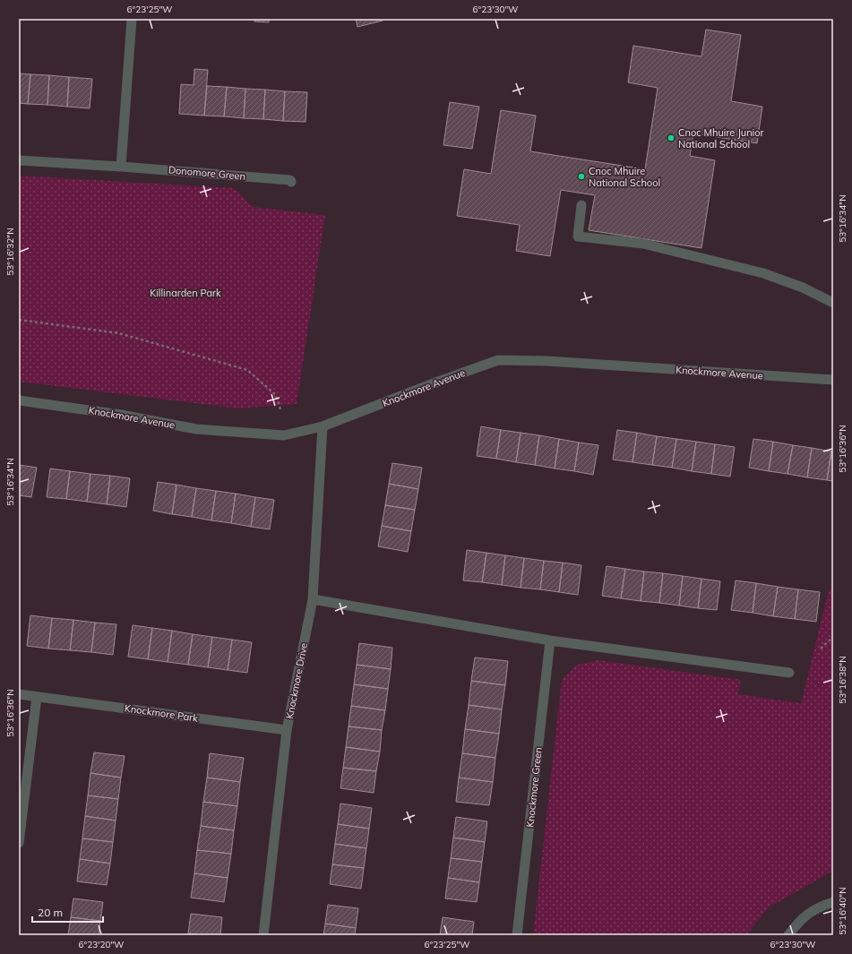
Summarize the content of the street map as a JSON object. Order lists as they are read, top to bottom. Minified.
{"streets":{"street":["Donomore Green","Knockmore Avenue","Knockmore Drive","Knockmore Park","Knockmore Green"]},"crossings":[["Knockmore Avenue","Knockmore Drive"],["Knockmore Drive","Knockmore Park"]],"parks":["Killinarden Park"],"places":["Cnoc Mhuire Junior National School","Cnoc Mhuire National School"],"scale_bar":"20 m","coordinates":["6°23'25\"W","6°23'30\"W","53°16'34\"N","53°16'32\"N","53°16'36\"N","53°16'38\"N","53°16'40\"N","6°23'20\"W"]}
